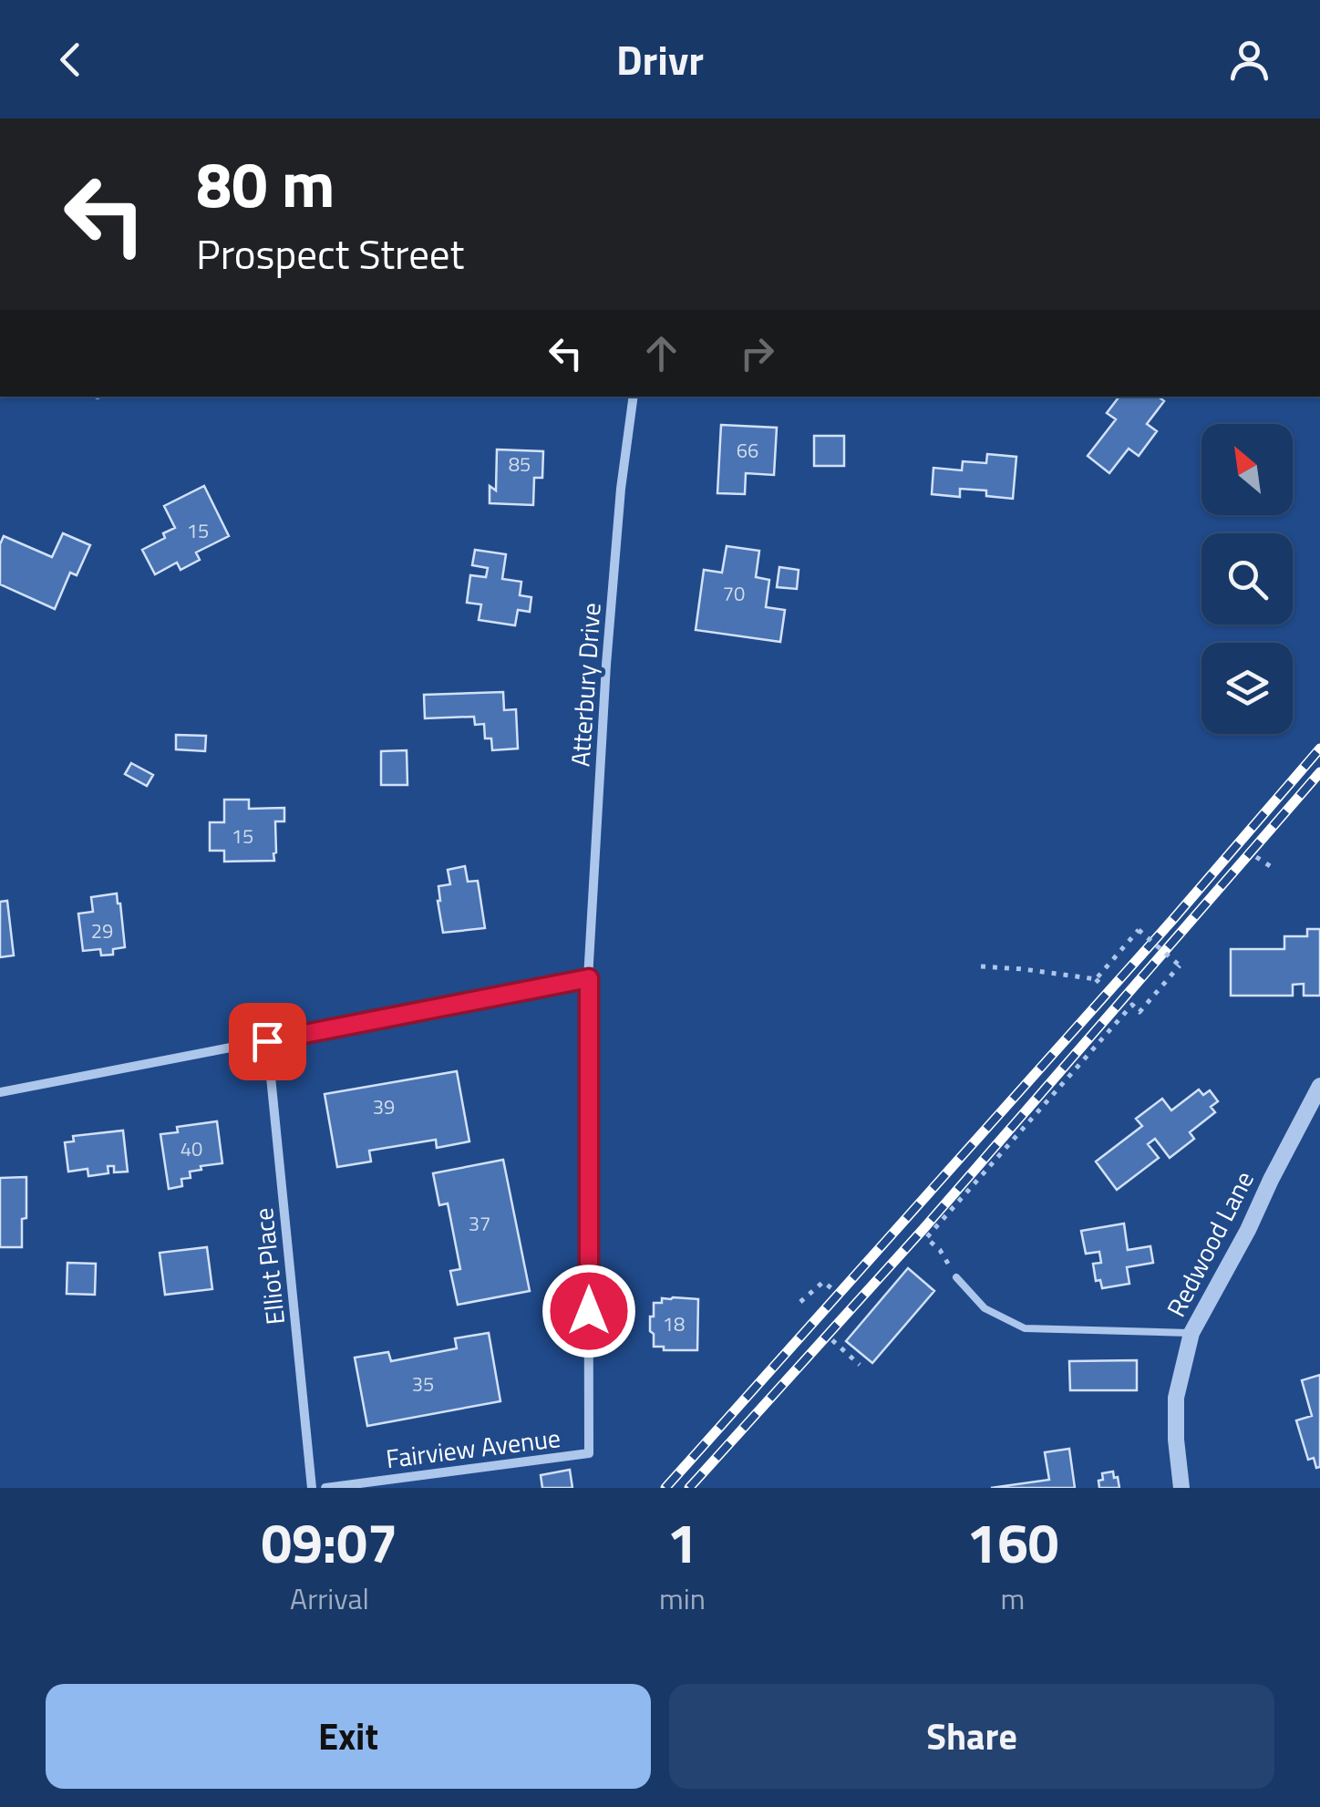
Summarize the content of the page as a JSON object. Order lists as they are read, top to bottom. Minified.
{"streets":{"street":["Atterbury Drive","Redwood Lane","Elliot Place","Fairview Avenue"]},"crossings":[["Atterbury Drive","Fairview Avenue"]],"house_numbers":["66","85","15","70","15","29","39","40","37","18","35"],"north":"top left","page":{"header":"Drivr","turn":["80 m","Prospect Street"],"eta":["09:07","Arrival","1","min","160","m"],"buttons":["Exit","Share"]}}
